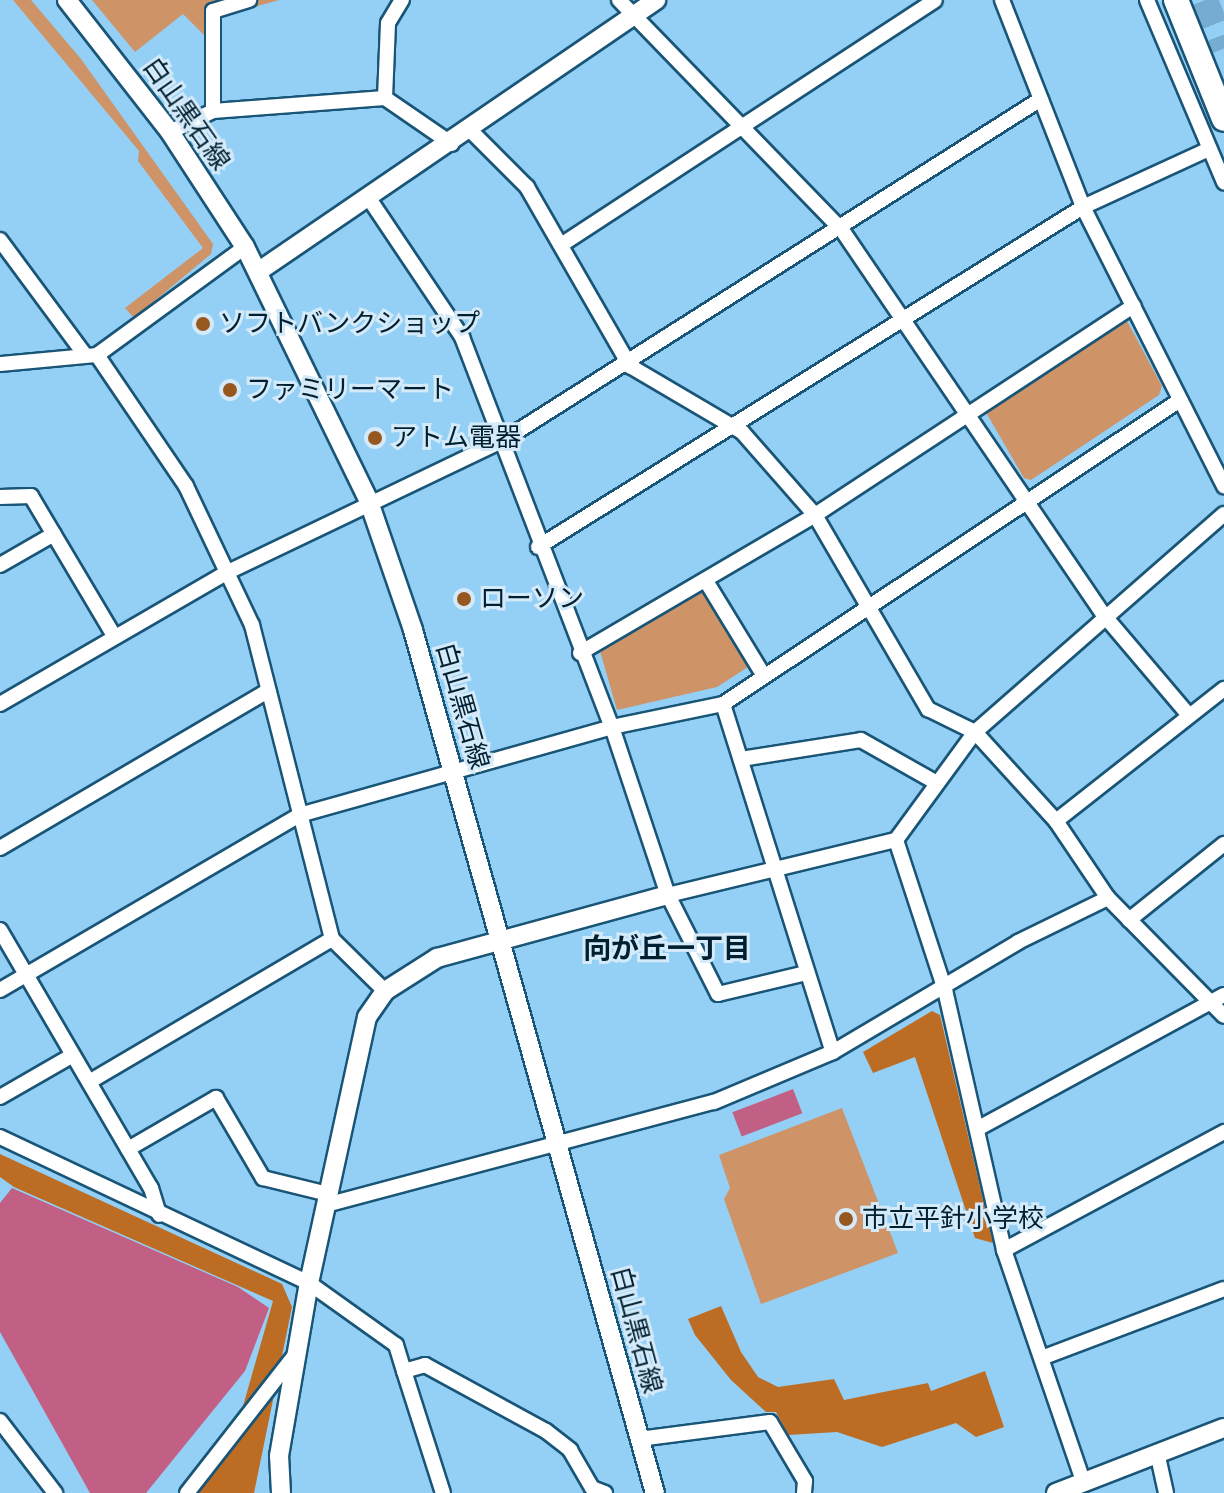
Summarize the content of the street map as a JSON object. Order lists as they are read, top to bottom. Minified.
{"streets":{"street":["白山黒石線"]},"districts":["向が丘一丁目"],"places":["ソフトバンクショップ","ファミリーマート","アトム電器","ローソン","市立平針小学校"]}
